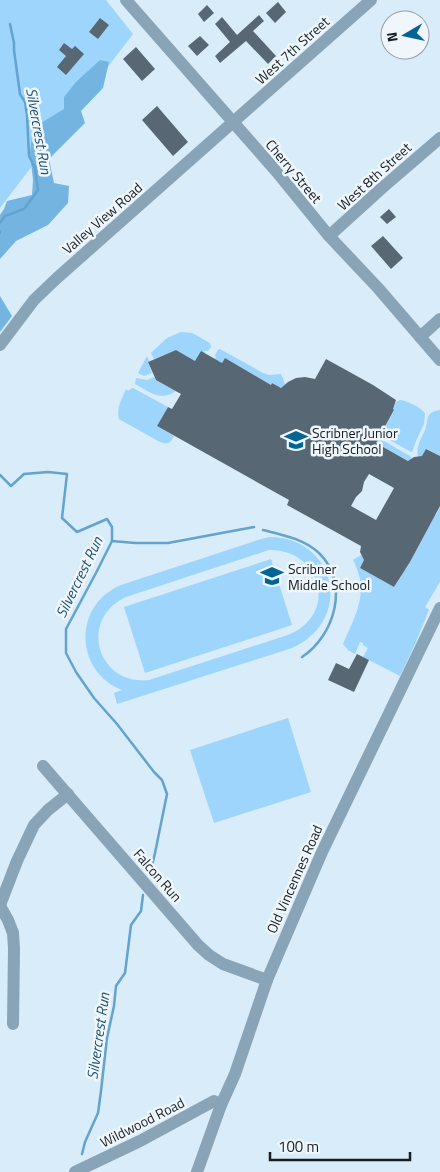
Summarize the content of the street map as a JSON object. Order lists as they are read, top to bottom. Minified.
{"streets":{"street":["West 7th Street","Cherry Street","West 8th Street","Valley View Road","Falcon Run","Old Vincennes Road","Wildwood Road"]},"crossings":[["West 7th Street","Cherry Street"],["West 7th Street","Valley View Road"],["Cherry Street","West 8th Street"],["Cherry Street","Valley View Road"],["Falcon Run","Old Vincennes Road"],["Old Vincennes Road","Wildwood Road"]],"water":["Silvercrest Run"],"places":{"school or university":["Scribner Junior High School","Scribner Middle School"]},"scale_bar":"100 m","north":"left"}
